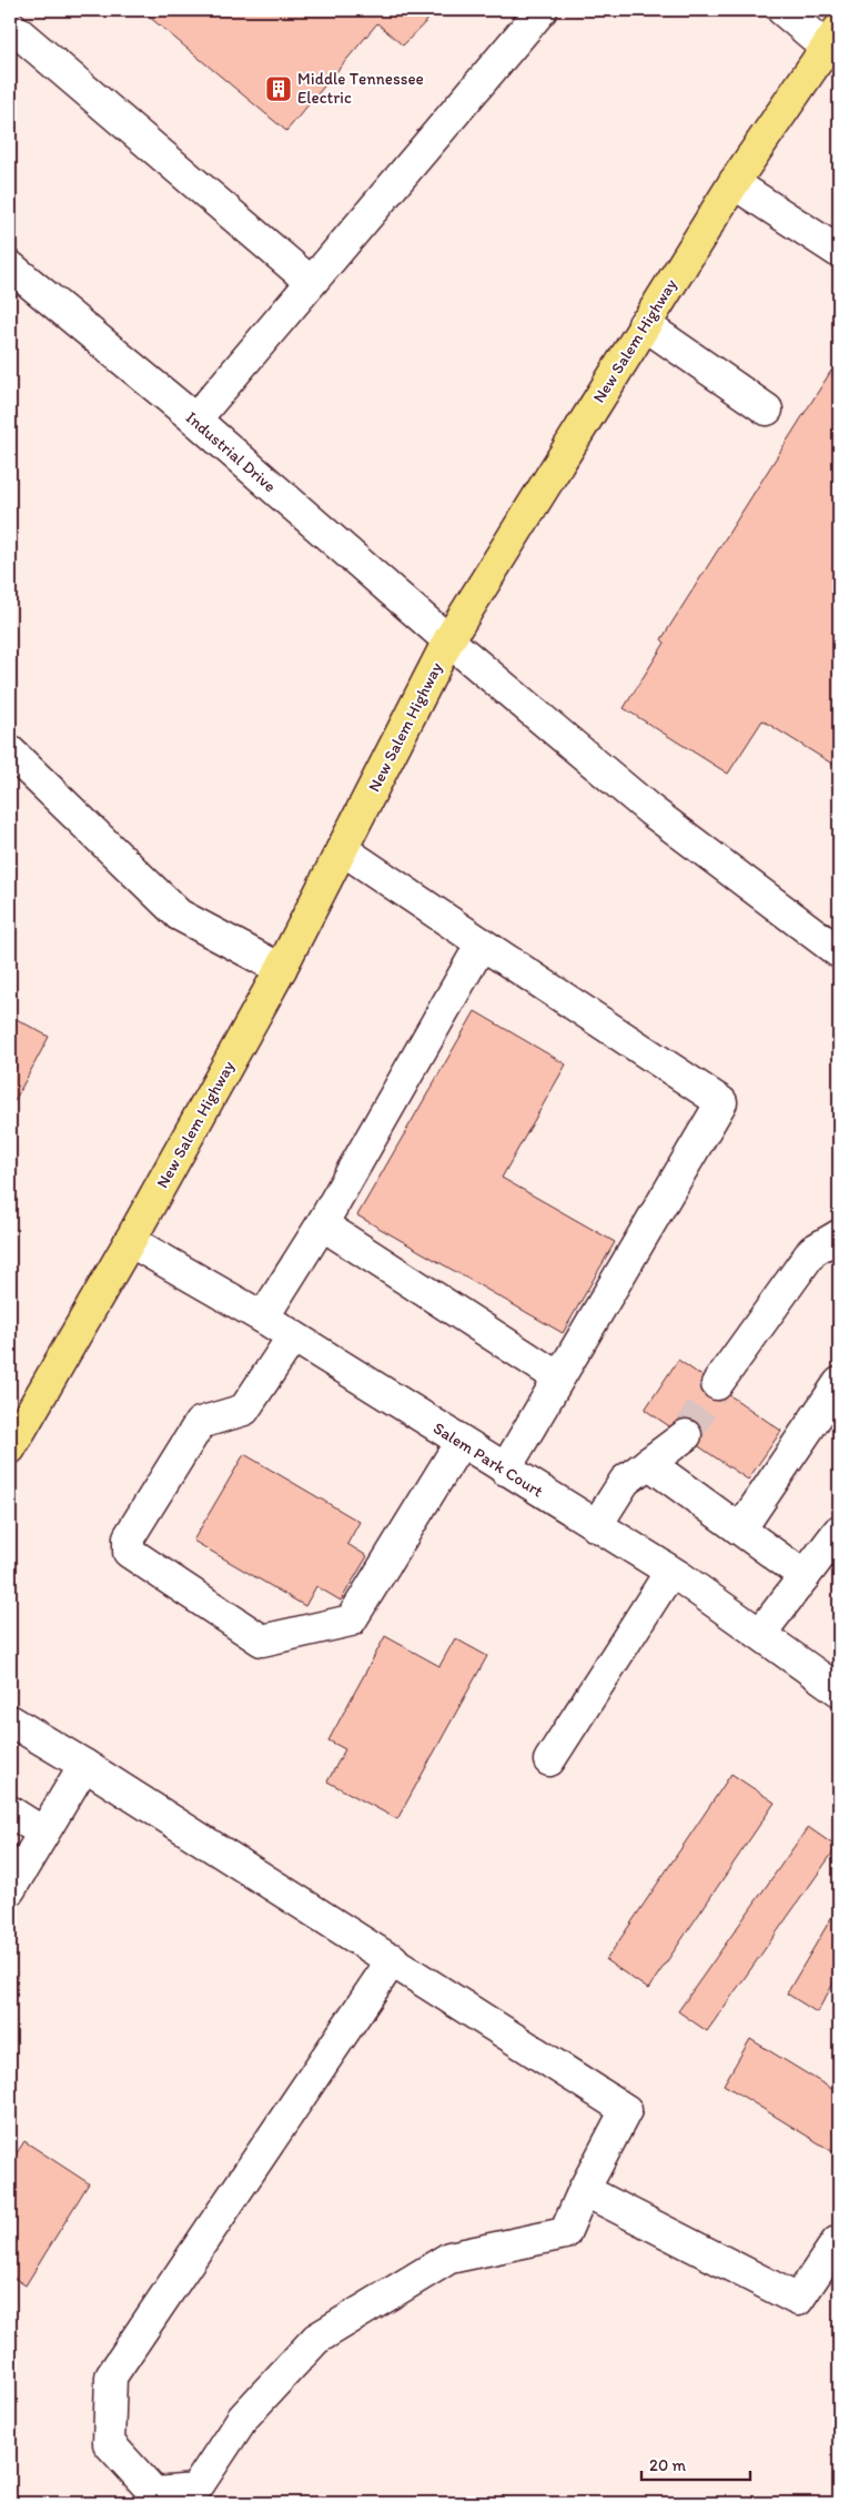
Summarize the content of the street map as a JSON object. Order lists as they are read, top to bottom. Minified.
{"streets":{"main road":["New Salem Highway"],"street":["Industrial Drive","Salem Park Court"]},"crossings":[["New Salem Highway","Industrial Drive"],["New Salem Highway","Salem Park Court"]],"places":{"building":["Middle Tennessee Electric"]},"scale_bar":"20 m"}
